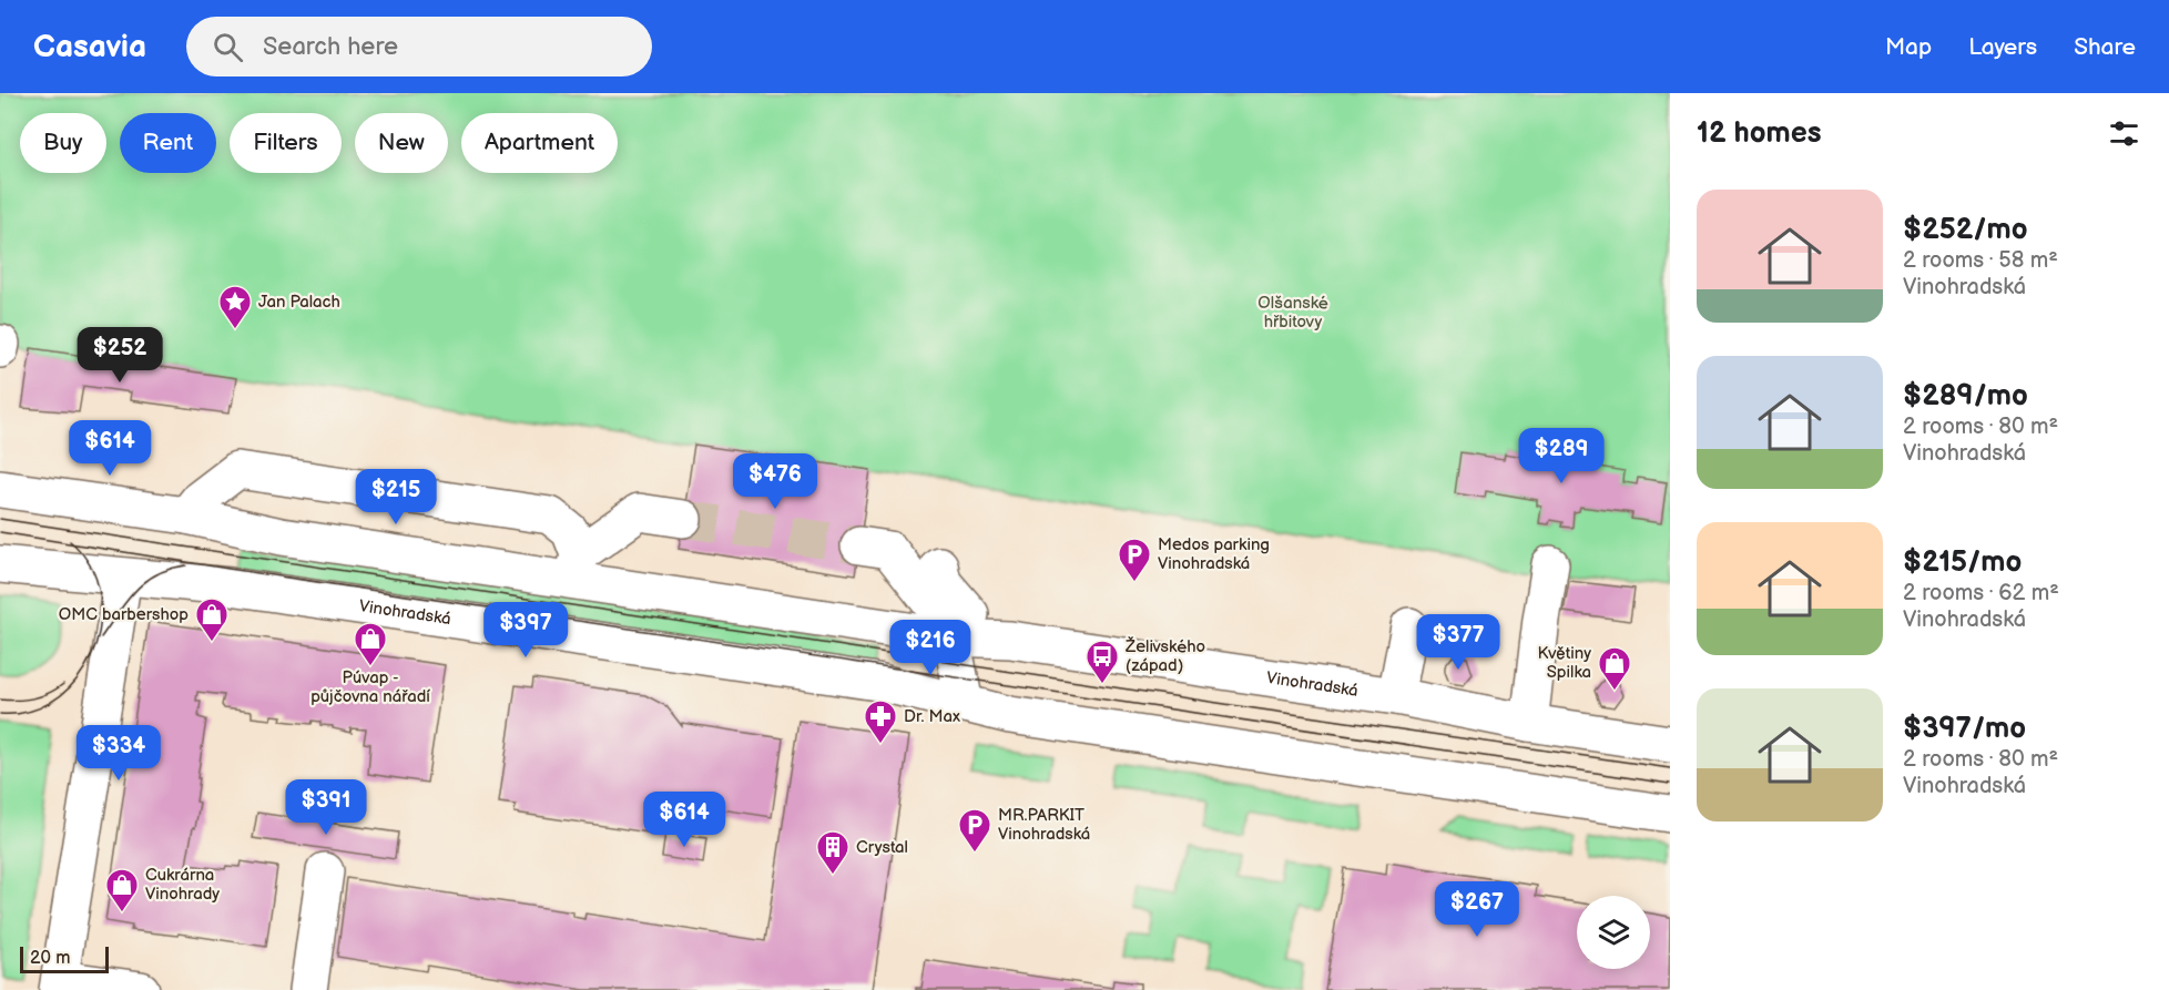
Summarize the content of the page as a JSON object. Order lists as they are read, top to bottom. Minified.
{"streets":{"main road":["Vinohradská"]},"parks":["Olšanské hřbitovy"],"places":{"place":["Jan Palach"],"parking":["Medos parking Vinohradská","MR.PARKIT Vinohradská"],"shop":["OMC barbershop","Púvap - půjčovna nářadí","Květiny Spilka","Cukrárna Vinohrady"],"bus stop":["Želivského (západ)"],"pharmacy":["Dr. Max"],"building":["Crystal"]},"scale_bar":"20 m","page":{"header":"Casavia","search":"Search here","nav":["Map","Layers","Share"],"heading":"12 homes","chip":["Buy","Rent","Filters","New","Apartment"],"list":[{"name":"$252/mo","note":"2 rooms · 58 m² · Vinohradská"},{"name":"$289/mo","note":"2 rooms · 80 m² · Vinohradská"},{"name":"$215/mo","note":"2 rooms · 62 m² · Vinohradská"},{"name":"$397/mo","note":"2 rooms · 80 m² · Vinohradská"}],"price":["$252","$614","$289","$476","$215","$397","$377","$216","$334","$391","$614","$267"],"scale":"20 m"}}
